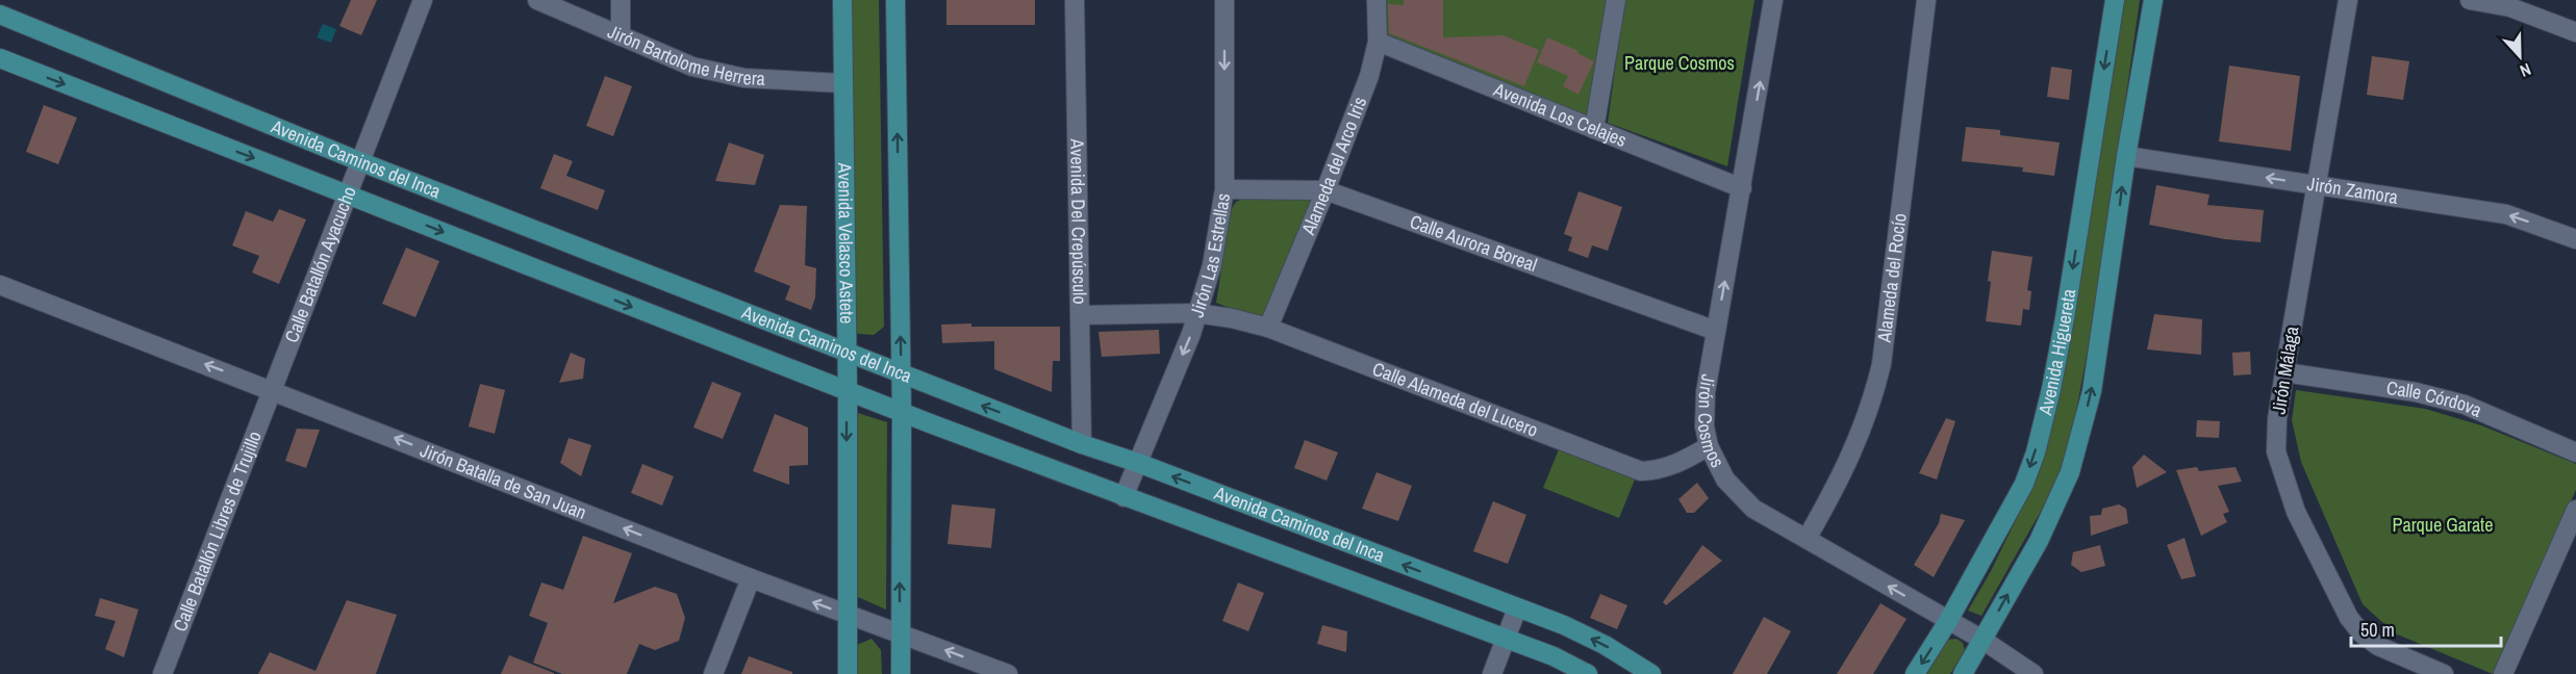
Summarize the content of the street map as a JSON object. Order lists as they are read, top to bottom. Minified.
{"streets":{"main road":["Avenida Caminos del Inca","Avenida Velasco Astete","Avenida Higuereta"],"street":["Jirón Bartolome Herrera","Avenida Los Celajes","Alameda del Arco Iris","Jirón Zamora","Avenida Del Crepúsculo","Calle Aurora Boreal","Jirón Las Estrellas","Calle Batallón Ayacucho","Alameda del Rocío","Jirón Málaga","Calle Alameda del Lucero","Calle Córdova","Jirón Cosmos","Jirón Batalla de San Juan","Calle Batallón Libres de Trujillo"]},"crossings":[["Jirón Bartolome Herrera","Avenida Velasco Astete"],["Avenida Los Celajes","Alameda del Arco Iris"],["Avenida Los Celajes","Jirón Cosmos"],["Avenida Caminos del Inca","Avenida Del Crepúsculo"],["Avenida Caminos del Inca","Avenida Velasco Astete"],["Avenida Caminos del Inca","Jirón Las Estrellas"],["Avenida Caminos del Inca","Calle Batallón Ayacucho"],["Alameda del Arco Iris","Calle Aurora Boreal"],["Alameda del Arco Iris","Calle Alameda del Lucero"],["Jirón Zamora","Avenida Higuereta"],["Jirón Zamora","Jirón Málaga"],["Avenida Del Crepúsculo","Calle Alameda del Lucero"],["Avenida Velasco Astete","Jirón Batalla de San Juan"],["Calle Aurora Boreal","Jirón Las Estrellas"],["Calle Aurora Boreal","Jirón Cosmos"],["Jirón Las Estrellas","Calle Alameda del Lucero"],["Calle Batallón Ayacucho","Jirón Batalla de San Juan"],["Calle Batallón Ayacucho","Calle Batallón Libres de Trujillo"],["Alameda del Rocío","Jirón Cosmos"],["Avenida Higuereta","Jirón Cosmos"],["Jirón Málaga","Calle Córdova"],["Calle Alameda del Lucero","Jirón Cosmos"],["Jirón Batalla de San Juan","Calle Batallón Libres de Trujillo"]],"one_way":["Jirón Zamora","Jirón Las Estrellas","Jirón Cosmos","Jirón Batalla de San Juan"],"parks":["Parque Cosmos","Parque Garate"],"scale_bar":"50 m","north":"bottom"}
